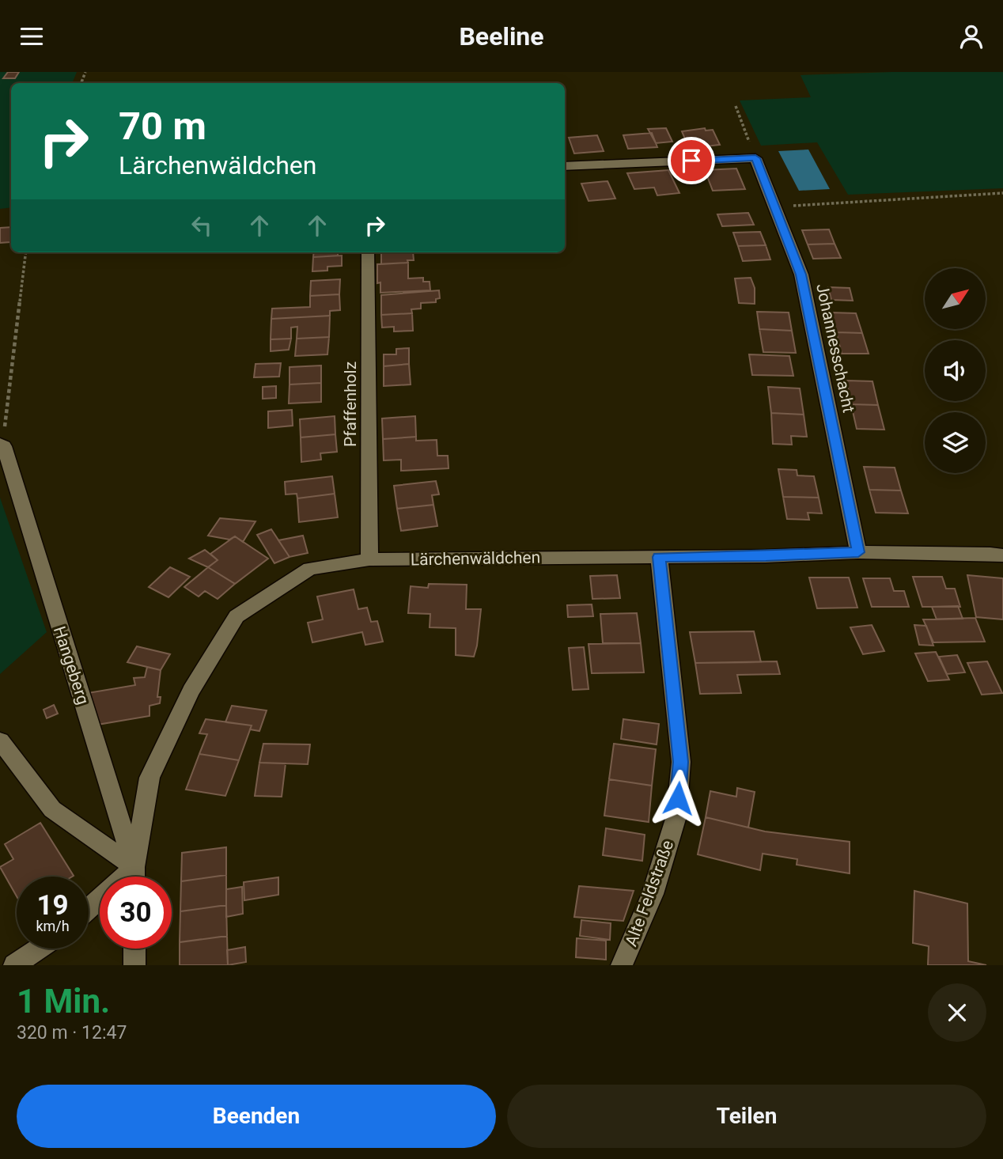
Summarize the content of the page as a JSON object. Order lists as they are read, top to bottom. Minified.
{"streets":{"street":["Johannesschacht","Pfaffenholz","Lärchenwäldchen","Hangeberg","Alte Feldstraße"]},"crossings":[["Johannesschacht","Lärchenwäldchen"],["Pfaffenholz","Lärchenwäldchen"],["Lärchenwäldchen","Hangeberg"],["Lärchenwäldchen","Alte Feldstraße"]],"north":"top right","page":{"header":"Beeline","turn":["70 m","Lärchenwäldchen"],"speed":"19 km/h","limit":"30","heading":["1 Min.","320 m · 12:47"],"buttons":["Beenden","Teilen"]}}
